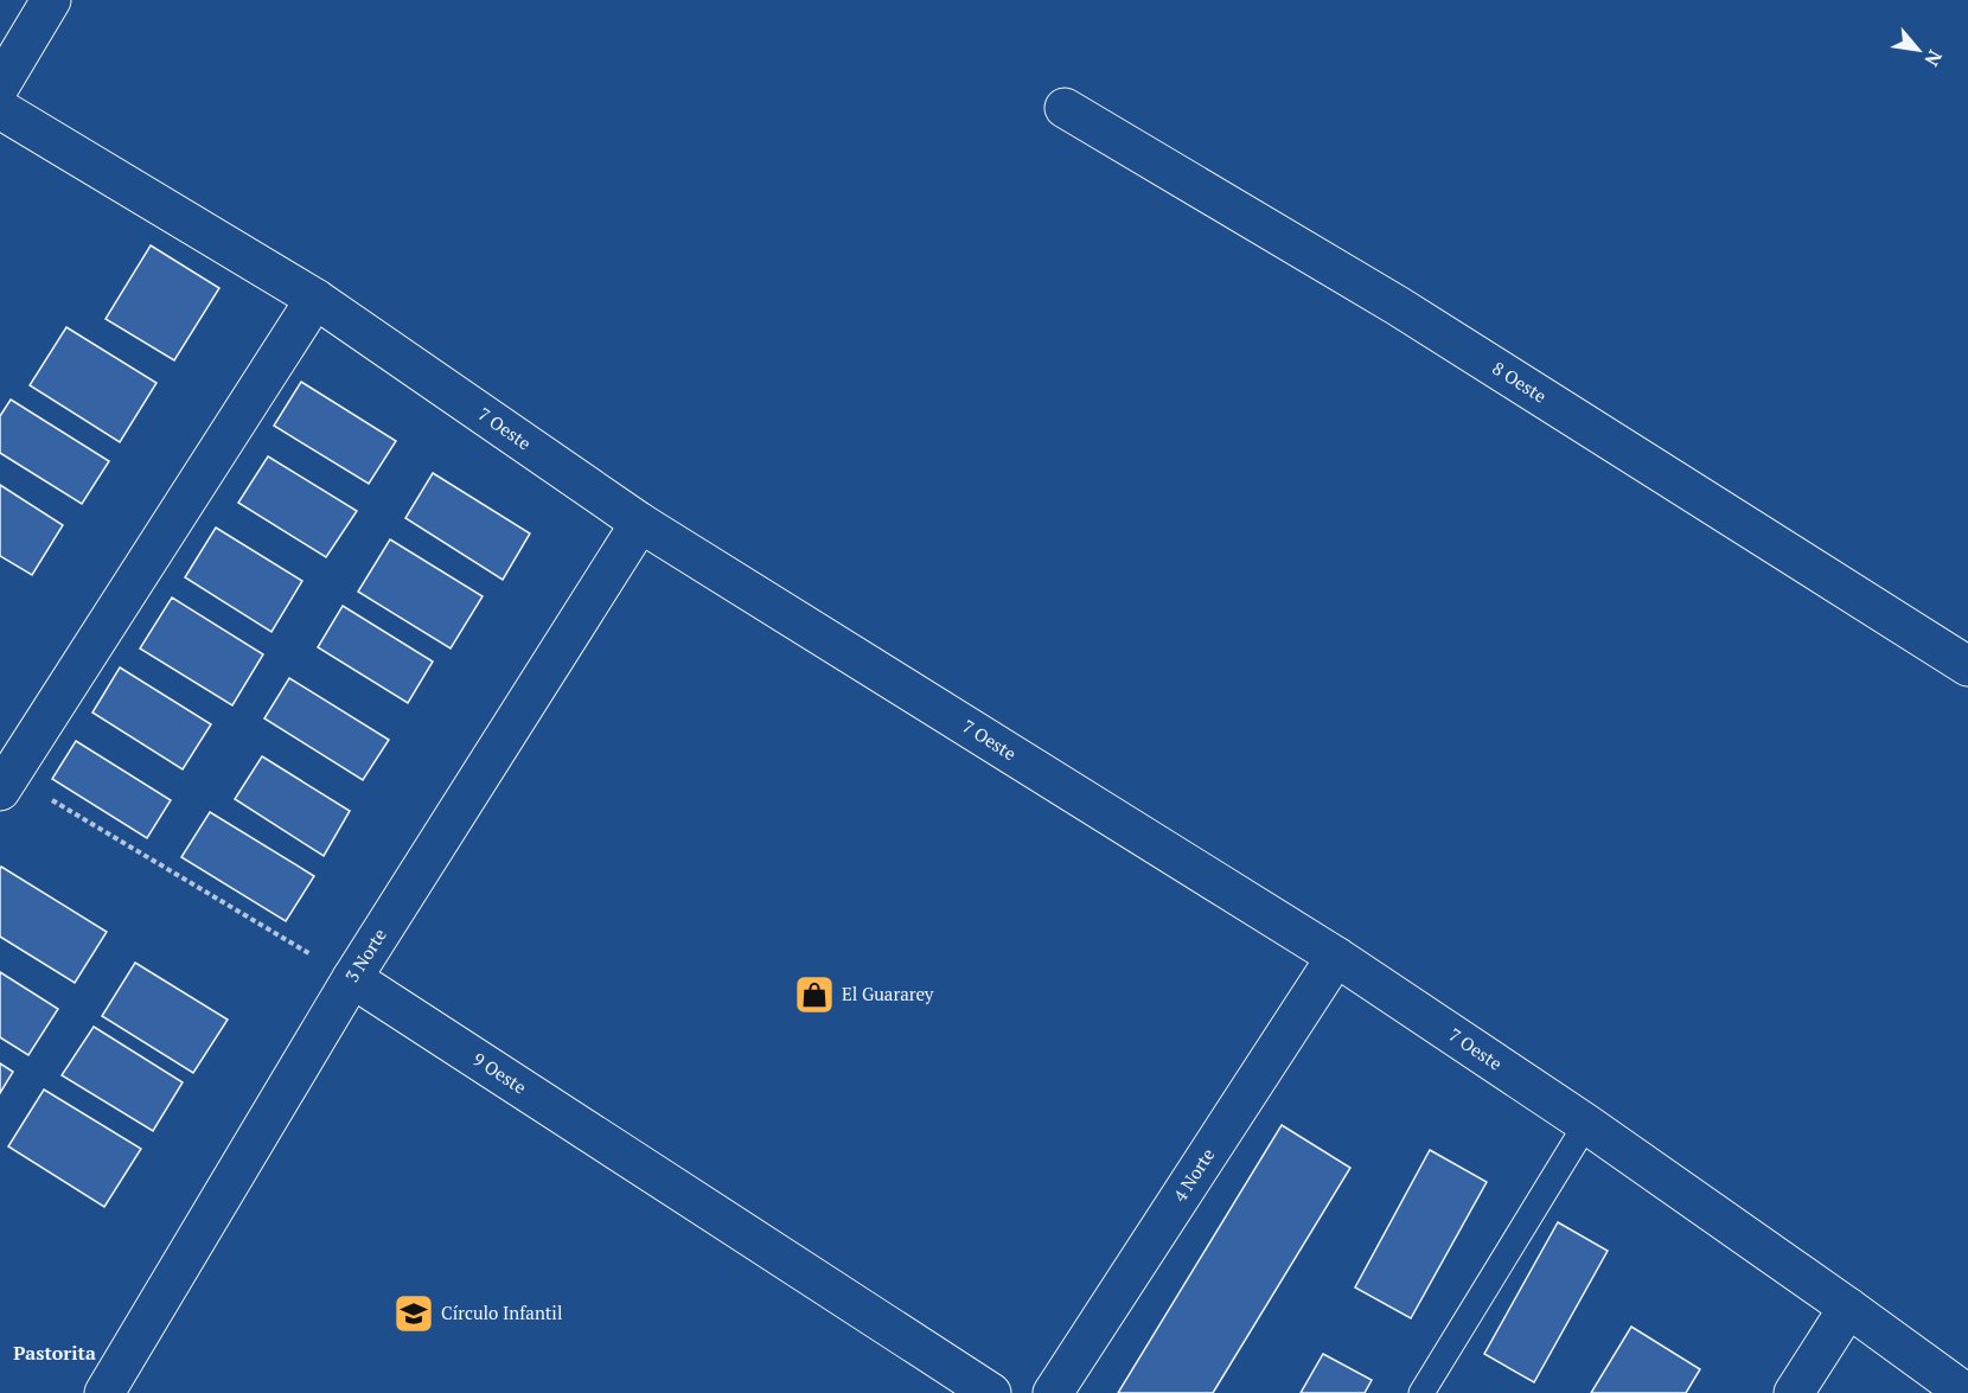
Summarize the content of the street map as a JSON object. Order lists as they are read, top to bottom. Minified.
{"streets":{"street":["8 Oeste","7 Oeste","3 Norte","9 Oeste","4 Norte"]},"crossings":[["7 Oeste","3 Norte"],["7 Oeste","4 Norte"],["3 Norte","9 Oeste"]],"districts":["Pastorita"],"places":{"shop":["El Guararey"],"school or university":["Círculo Infantil"]},"north":"bottom right"}
